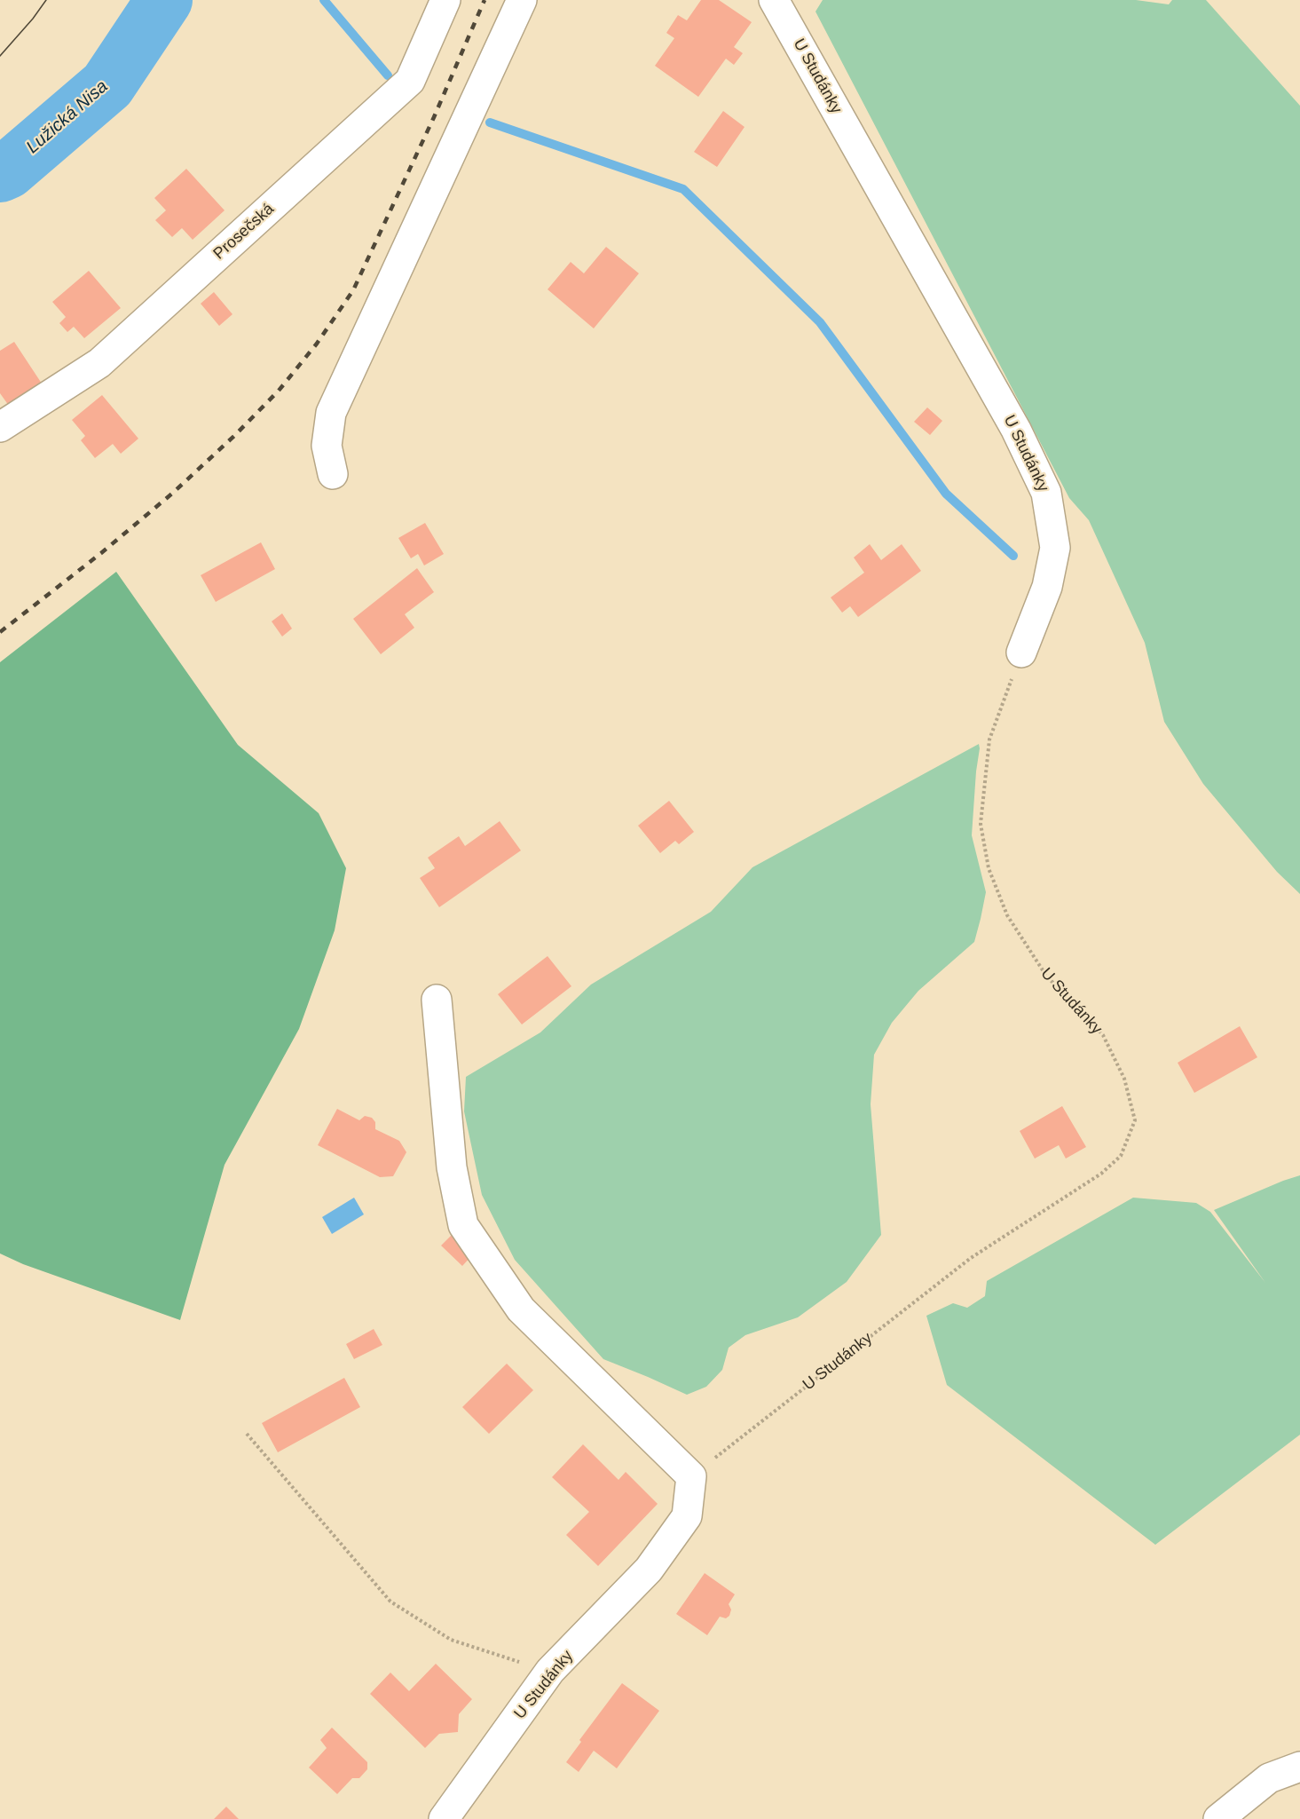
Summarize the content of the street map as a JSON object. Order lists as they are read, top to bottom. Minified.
{"streets":{"street":["U Studánky","Prosečská"]},"water":["Lužická Nisa"]}
